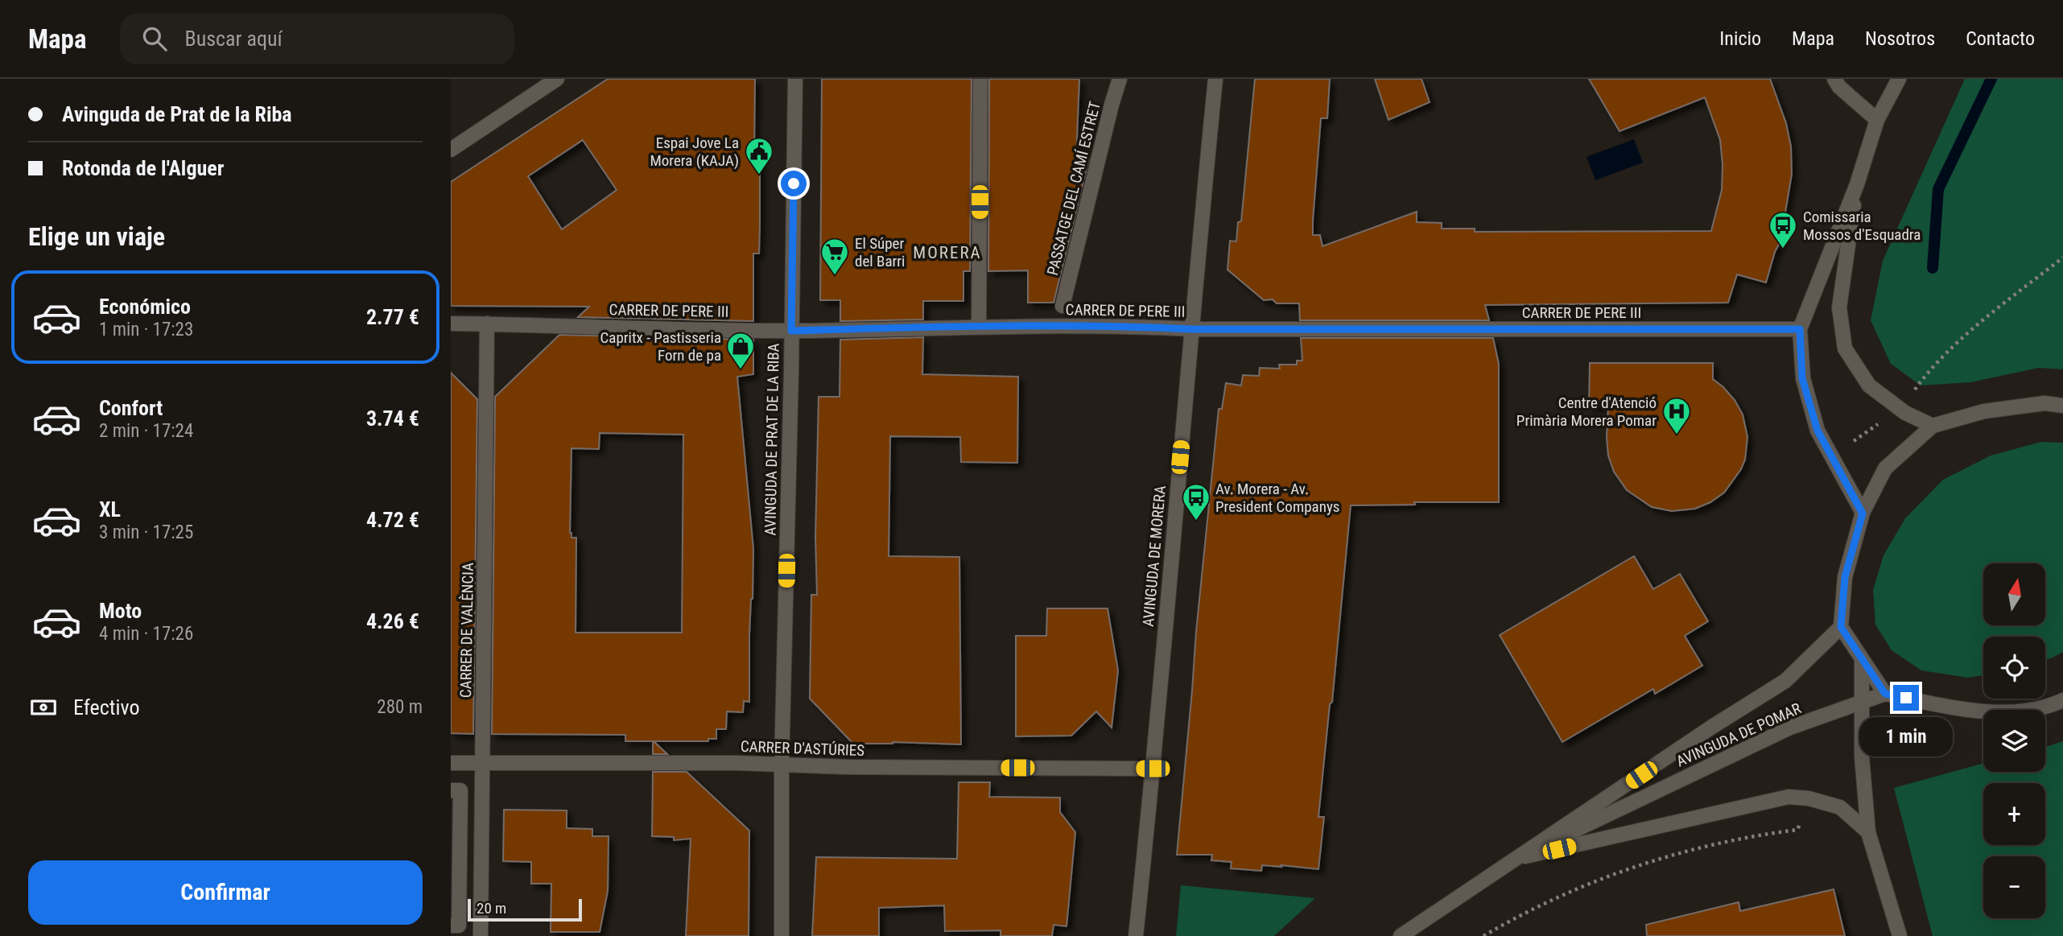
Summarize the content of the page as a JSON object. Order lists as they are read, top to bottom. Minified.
{"streets":{"street":["PASSATGE DEL CAMÍ ESTRET","CARRER DE PERE III","AVINGUDA DE PRAT DE LA RIBA","AVINGUDA DE MORERA","CARRER DE VALÈNCIA","AVINGUDA DE POMAR","CARRER D'ASTÚRIES"]},"crossings":[["CARRER DE PERE III","AVINGUDA DE PRAT DE LA RIBA"],["CARRER DE PERE III","AVINGUDA DE MORERA"],["CARRER DE PERE III","CARRER DE VALÈNCIA"],["AVINGUDA DE PRAT DE LA RIBA","CARRER D'ASTÚRIES"],["AVINGUDA DE MORERA","CARRER D'ASTÚRIES"],["CARRER DE VALÈNCIA","CARRER D'ASTÚRIES"]],"districts":["MORERA"],"places":{"public building":["Espai Jove La Morera (KAJA)"],"bus stop":["Comissaria Mossos d'Esquadra","Av. Morera - Av. President Companys"],"supermarket":["El Súper del Barri"],"shop":["Capritx - Pastisseria Forn de pa"],"hospital":["Centre d'Atenció Primària Morera Pomar"]},"scale_bar":"20 m","north":"top","page":{"header":"Mapa","search":"Buscar aquí","nav":["Inicio","Mapa","Nosotros","Contacto"],"banner":["Avinguda de Prat de la Riba","Rotonda de l'Alguer"],"heading":"Elige un viaje","list":[{"name":"Económico","note":"1 min · 17:23","value":"2.77 €"},{"name":"Confort","note":"2 min · 17:24","value":"3.74 €"},{"name":"XL","note":"3 min · 17:25","value":"4.72 €"},{"name":"Moto","note":"4 min · 17:26","value":"4.26 €"}],"map_buttons":["+","−"],"pay":["Efectivo","280 m"],"bubble":"1 min","buttons":"Confirmar","scale":"20 m"}}
